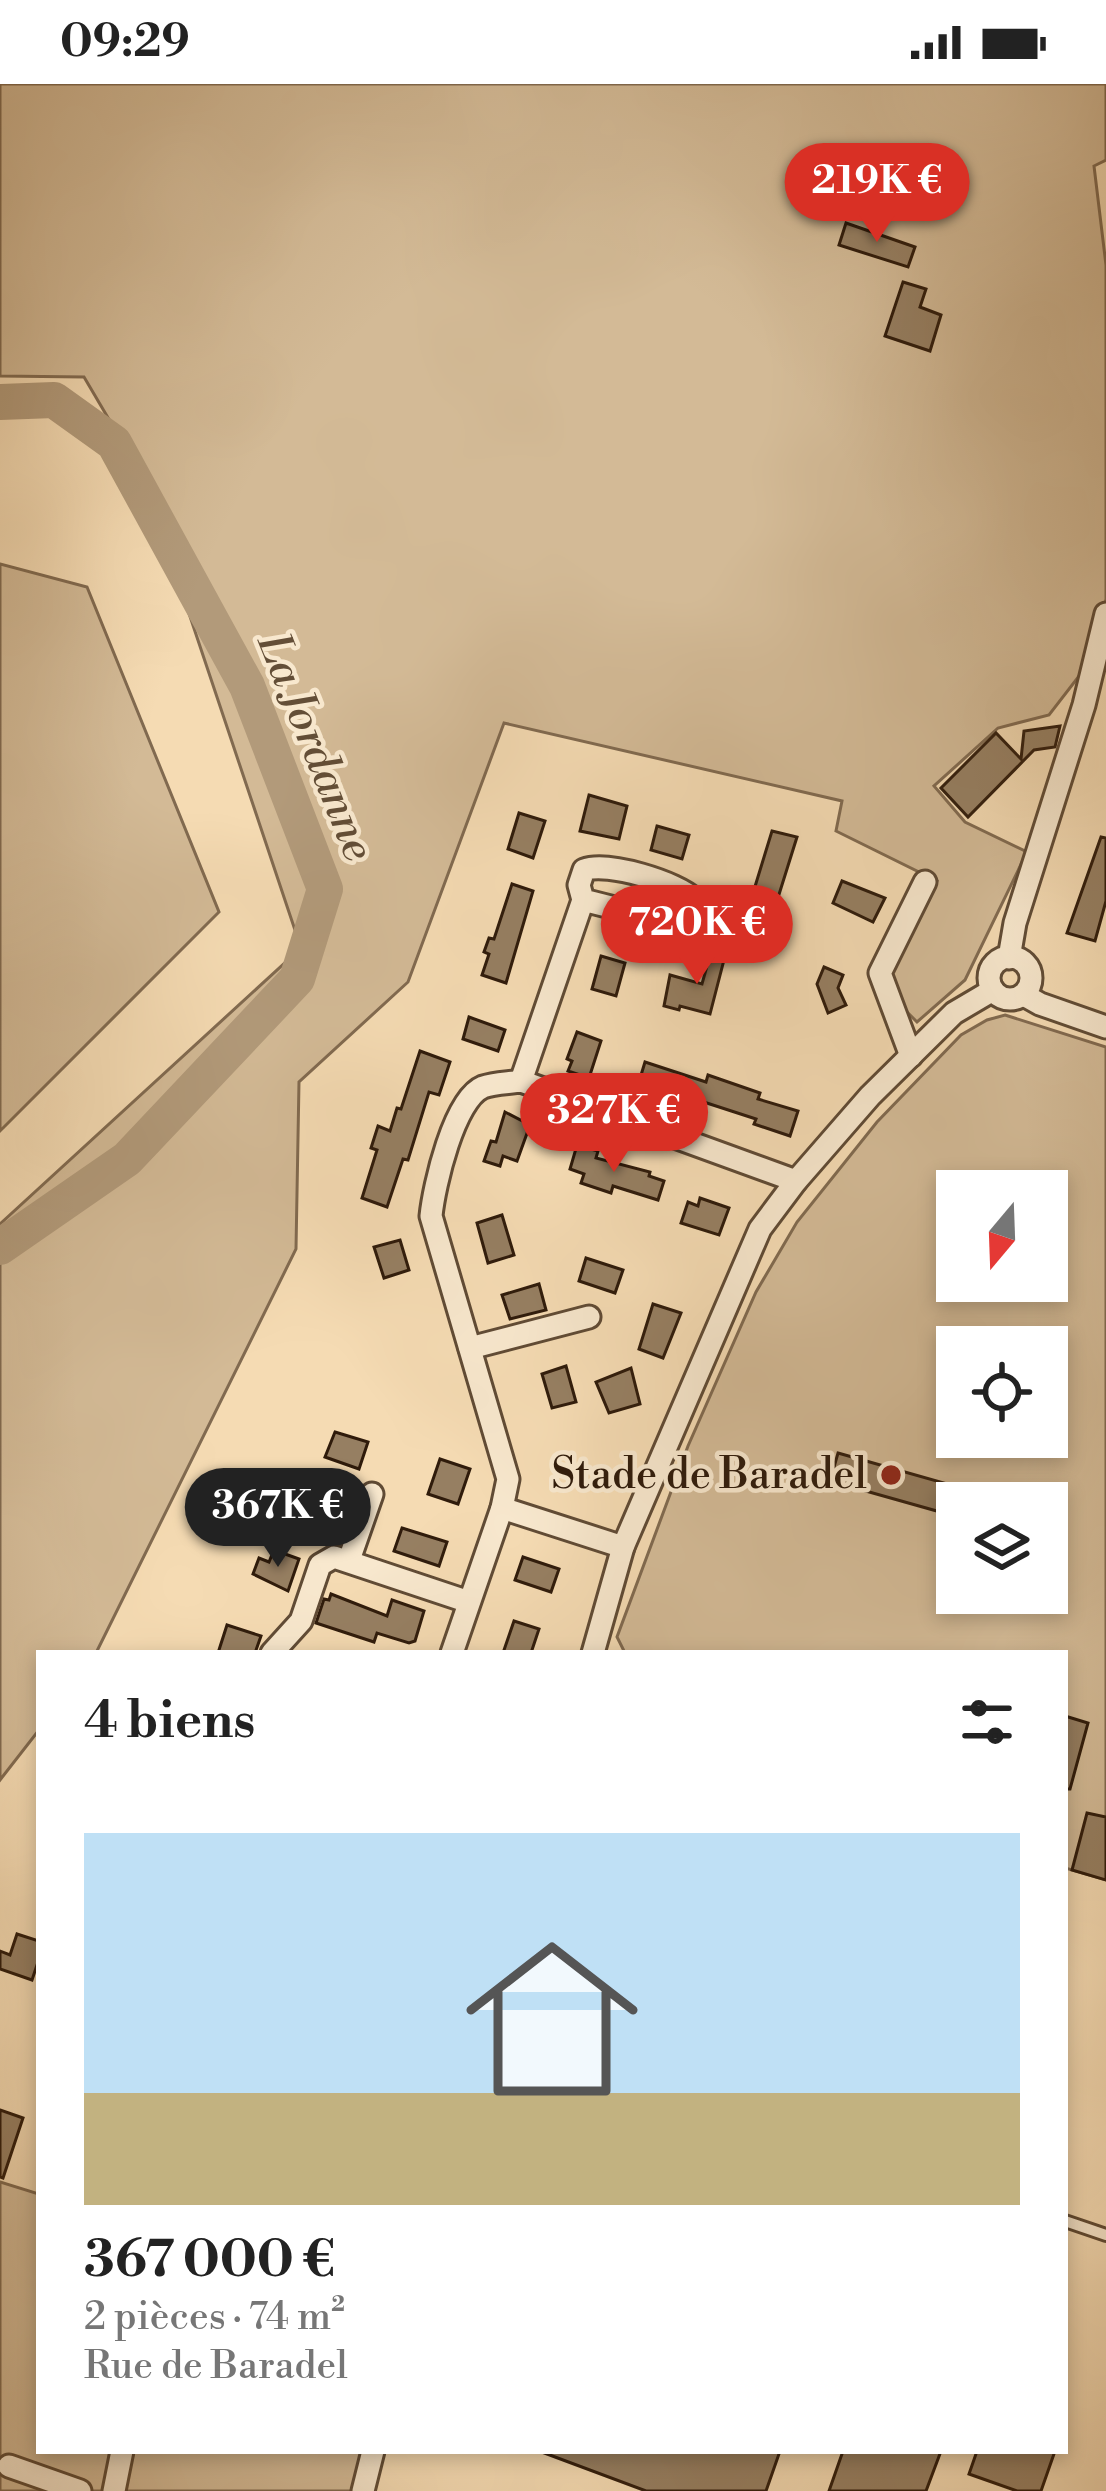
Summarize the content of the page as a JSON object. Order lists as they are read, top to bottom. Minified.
{"water":["La Jordanne"],"places":["Stade de Baradel"],"north":"bottom","page":{"status":"09:29","price":["219K €","720K €","327K €","367K €"],"heading":"4 biens","list":[{"name":"367 000 €","note":"2 pièces · 74 m² · Rue de Baradel"}]}}
